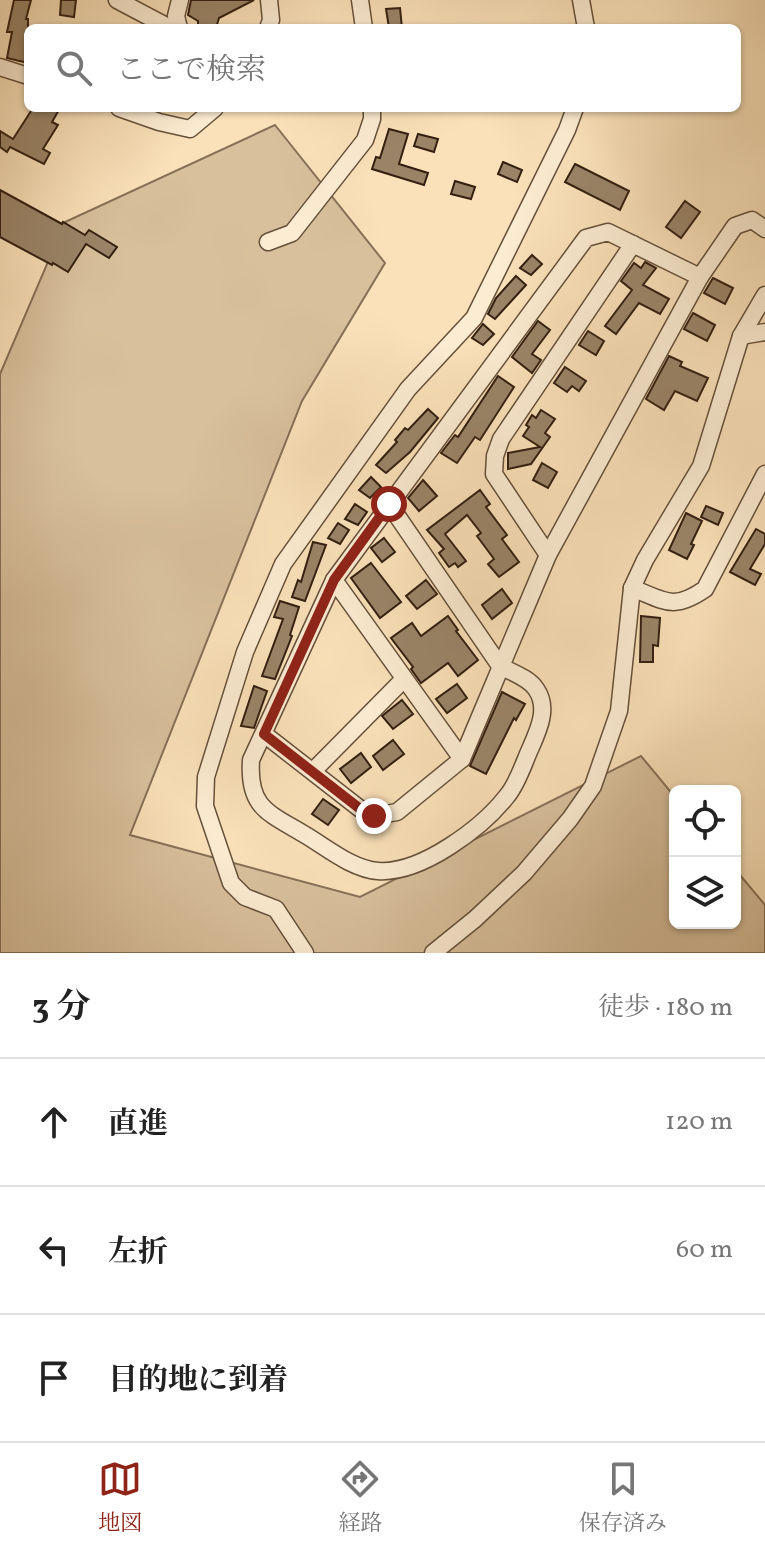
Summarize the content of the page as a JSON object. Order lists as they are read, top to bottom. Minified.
{"page":{"search":"ここで検索","heading":["3 分","徒歩 · 180 m"],"list":[["直進","120 m"],["左折","60 m"],"目的地に到着"],"nav":["地図","経路","保存済み"]}}
